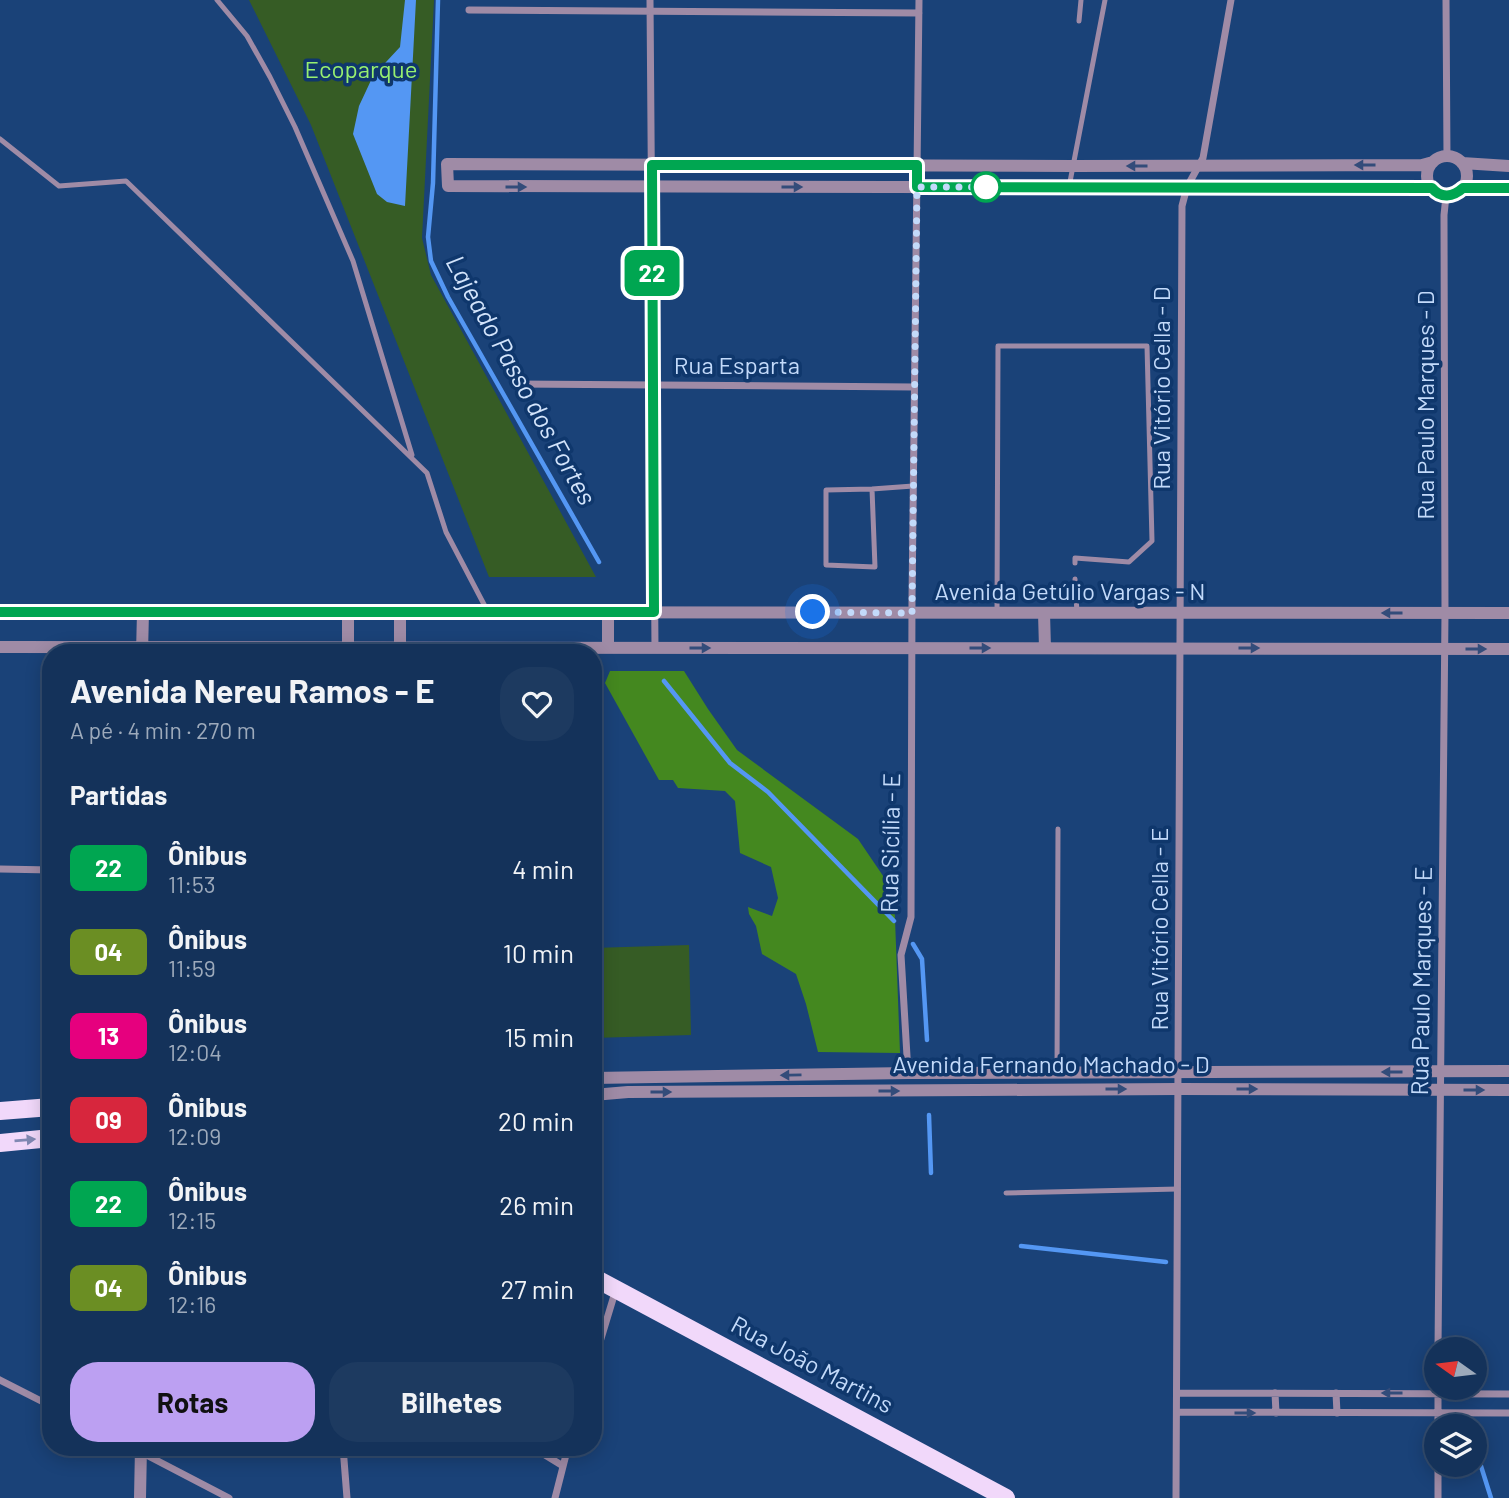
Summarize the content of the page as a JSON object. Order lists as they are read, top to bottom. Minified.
{"streets":{"main road":["Rua João Martins"],"street":["Rua Esparta","Rua Vitório Cella - D","Rua Paulo Marques - D","Avenida Getúlio Vargas - N","Rua Sicília - E","Rua Vitório Cella - E","Rua Paulo Marques - E","Avenida Fernando Machado - D"]},"crossings":[["Rua Esparta","Rua Sicília - E"],["Rua Vitório Cella - D","Avenida Getúlio Vargas - N"],["Rua Vitório Cella - D","Rua Vitório Cella - E"],["Rua Paulo Marques - D","Avenida Getúlio Vargas - N"],["Rua Paulo Marques - D","Rua Paulo Marques - E"],["Avenida Getúlio Vargas - N","Rua Sicília - E"],["Avenida Getúlio Vargas - N","Rua Vitório Cella - E"],["Avenida Getúlio Vargas - N","Rua Paulo Marques - E"],["Rua Sicília - E","Avenida Fernando Machado - D"],["Rua Vitório Cella - E","Avenida Fernando Machado - D"],["Rua Paulo Marques - E","Avenida Fernando Machado - D"]],"water":["Lajeado Passo dos Fortes"],"parks":["Ecoparque"],"lines":["bus line 22"],"north":"left","page":{"on_map":"22","heading":[["Avenida Nereu Ramos - E","A pé · 4 min · 270 m"],"Partidas"],"list":[{"mark":"22","name":"Ônibus","note":"11:53","value":"4 min"},{"mark":"04","name":"Ônibus","note":"11:59","value":"10 min"},{"mark":"13","name":"Ônibus","note":"12:04","value":"15 min"},{"mark":"09","name":"Ônibus","note":"12:09","value":"20 min"},{"mark":"22","name":"Ônibus","note":"12:15","value":"26 min"},{"mark":"04","name":"Ônibus","note":"12:16","value":"27 min"}],"buttons":["Rotas","Bilhetes"]}}
